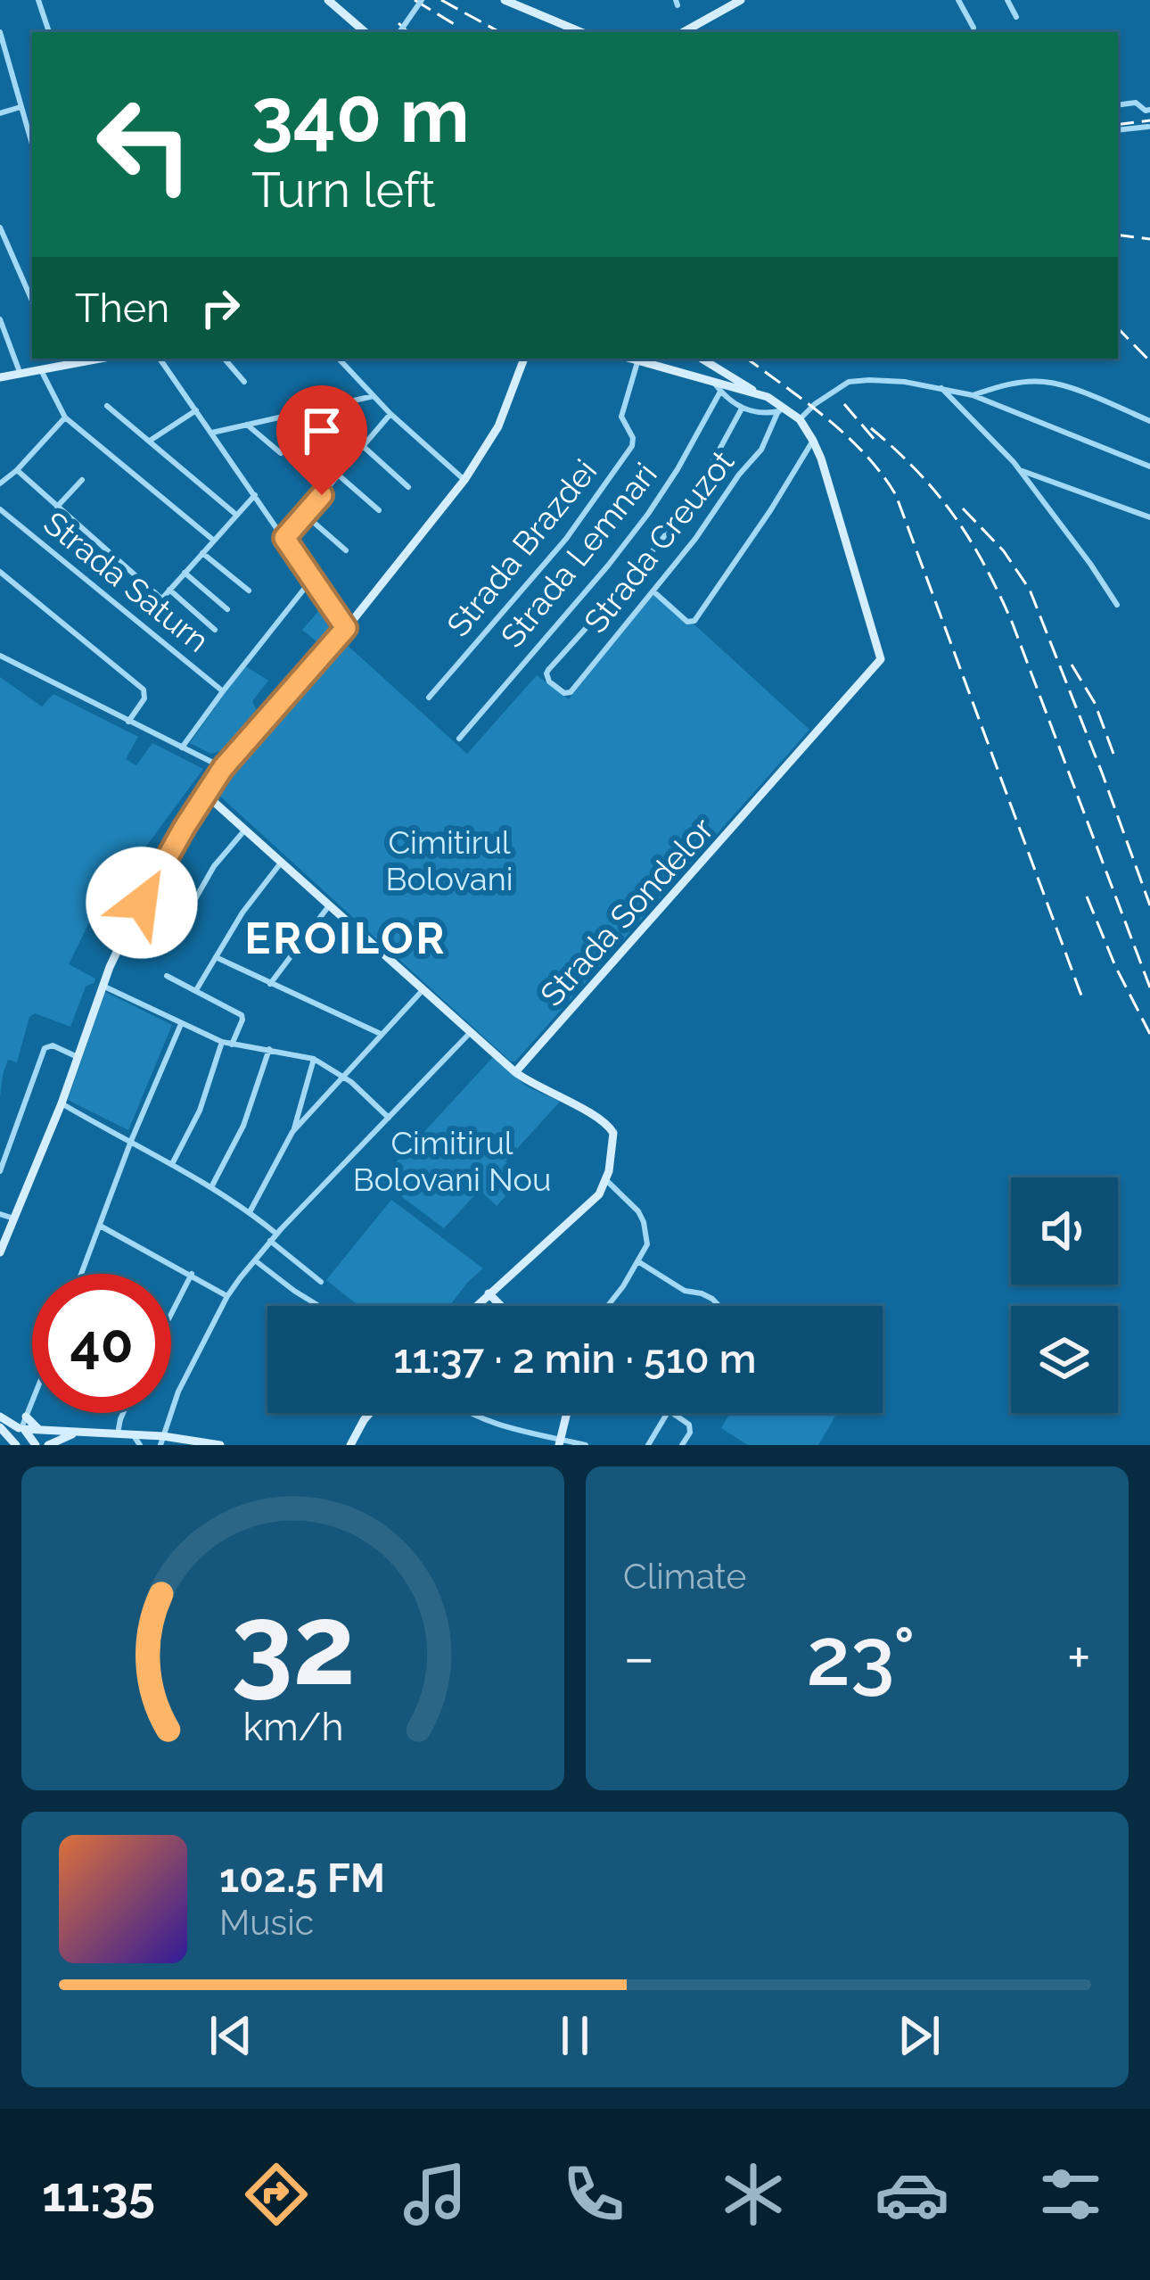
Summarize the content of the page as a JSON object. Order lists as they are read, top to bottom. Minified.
{"streets":{"street":["Strada Creuzot","Strada Brazdei","Strada Lemnari","Strada Saturn","Strada Sondelor"]},"districts":["EROILOR"],"parks":["Cimitirul Bolovani","Cimitirul Bolovani Nou"],"page":{"turn":["340 m","Turn left"],"then":"Then","limit":"40","trip":"11:37 · 2 min · 510 m","tile":"Climate","heat":["−","23°","+"],"song":["102.5 FM","Music"],"tabs":"11:35","gauge":["32","km/h"]}}
